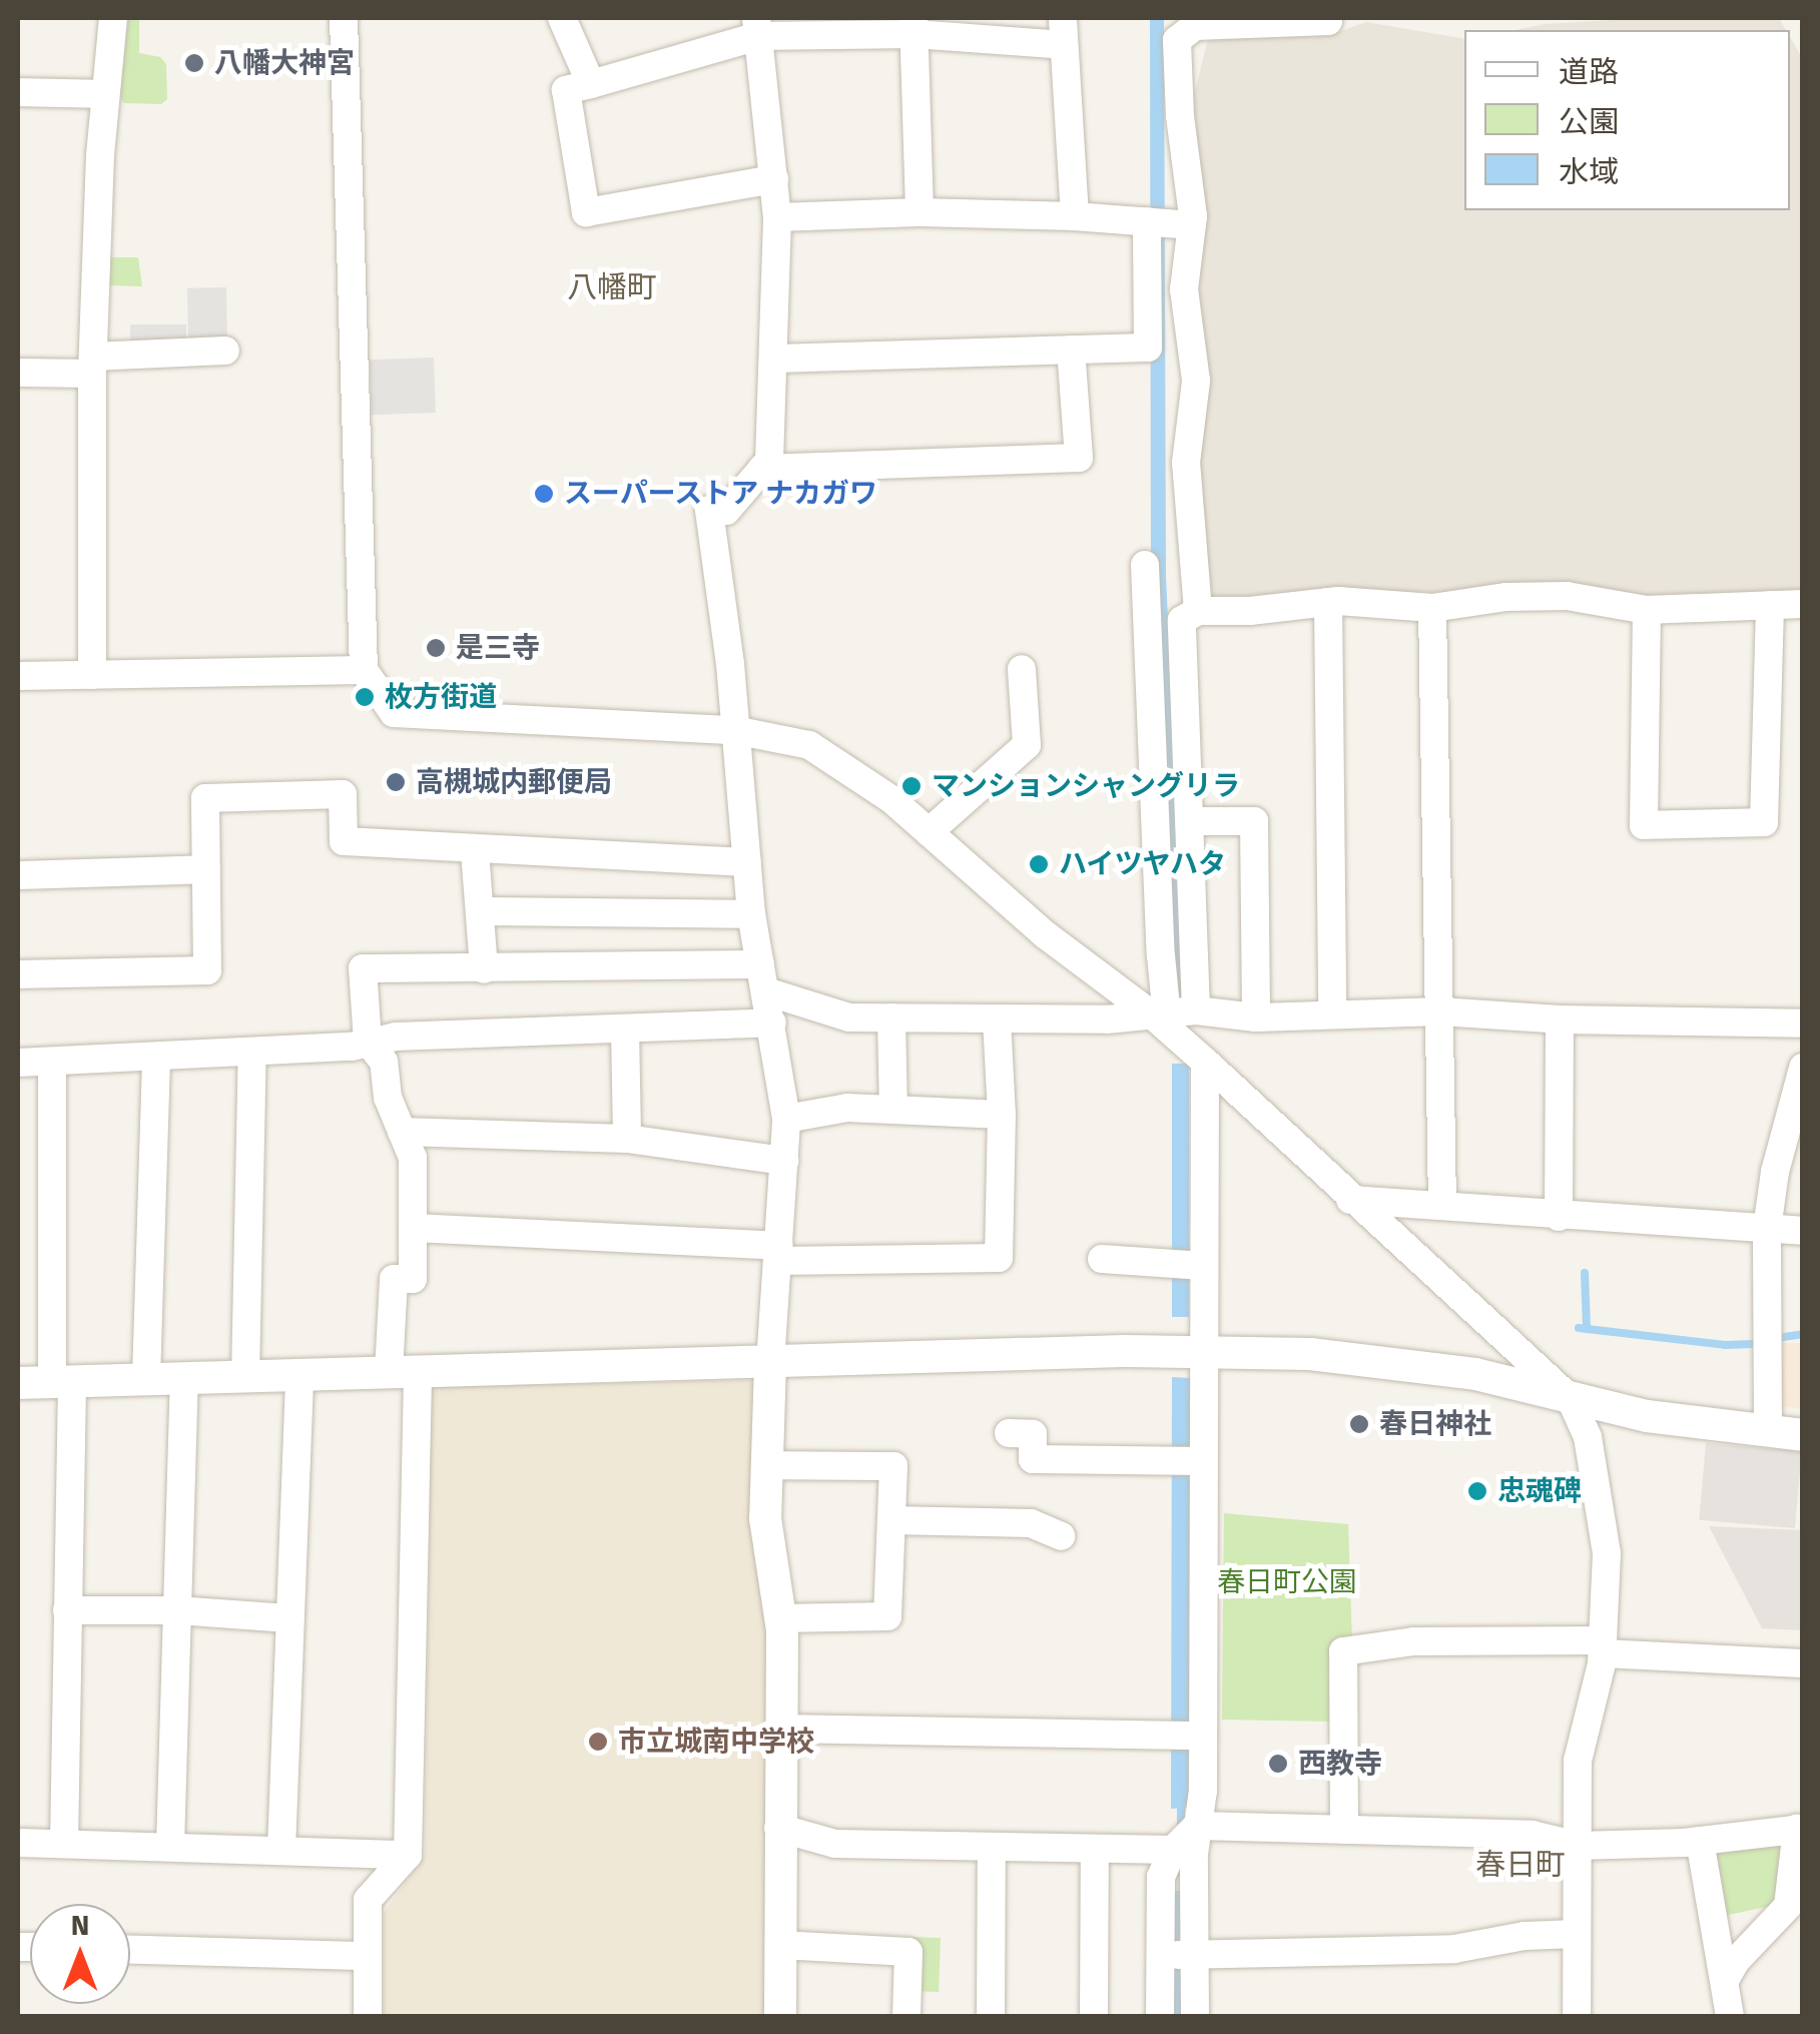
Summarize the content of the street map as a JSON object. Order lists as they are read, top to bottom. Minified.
{"districts":["八幡町","春日町"],"parks":["春日町公園"],"places":["八幡大神宮","スーパーストア ナカガワ","是三寺","枚方街道","高槻城内郵便局","マンションシャングリラ","ハイツヤハタ","春日神社","忠魂碑","市立城南中学校","西教寺"],"legend":["道路","公園","水域"],"north":"top"}
